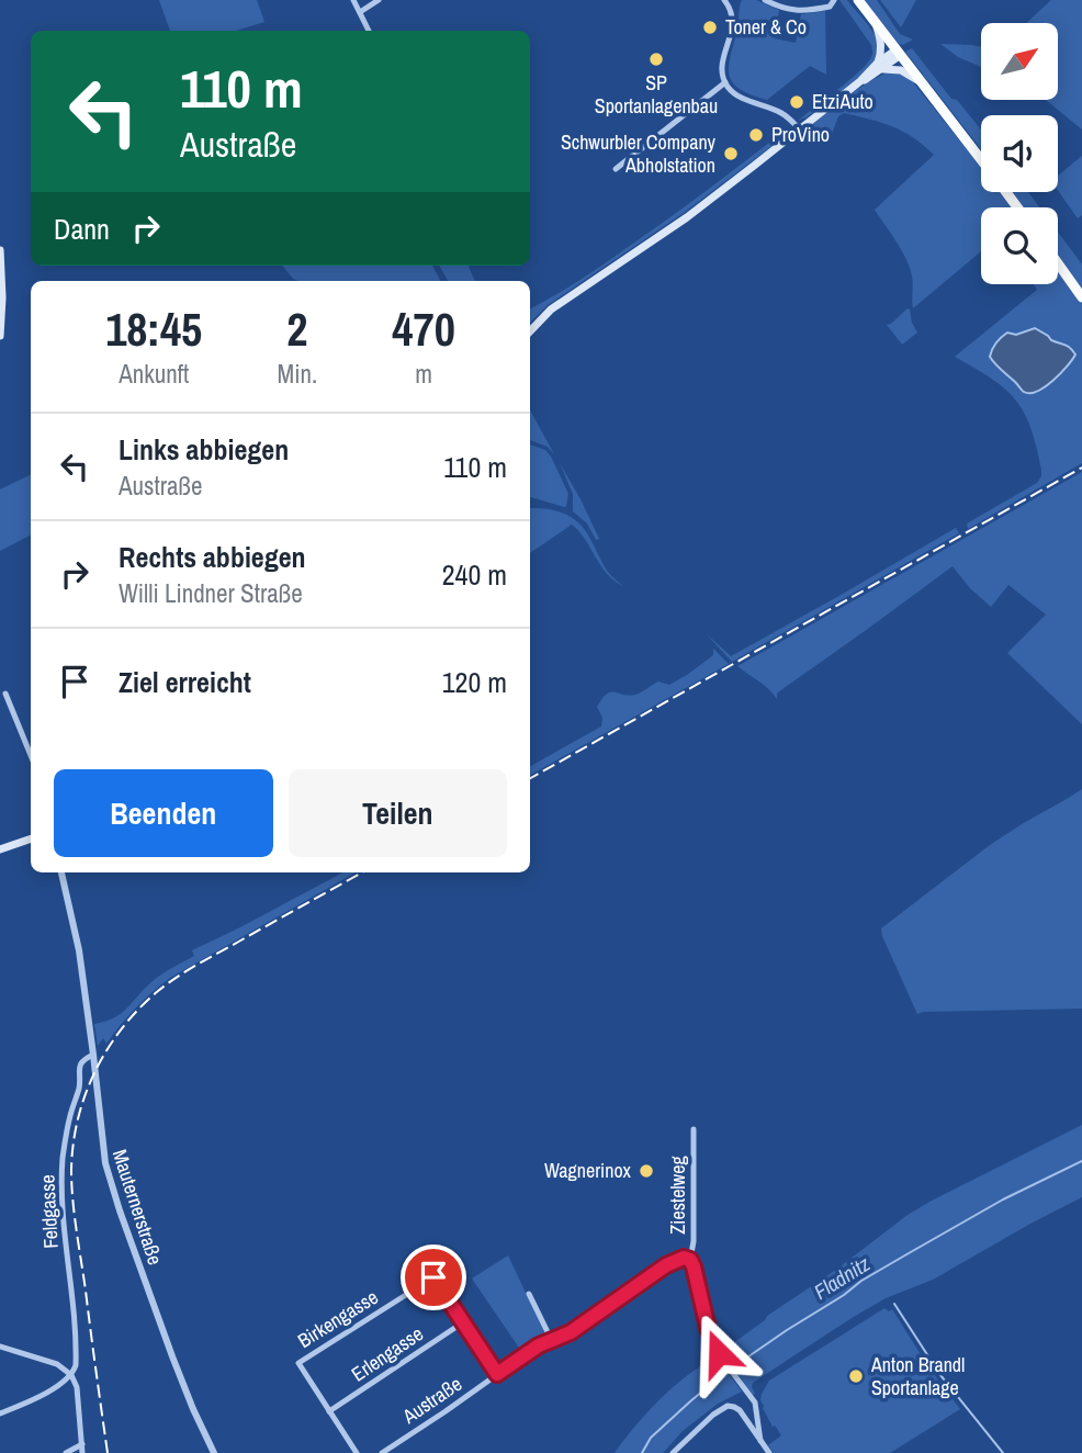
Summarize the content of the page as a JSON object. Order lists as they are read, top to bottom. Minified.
{"streets":{"street":["Ziestelweg","Mauternerstraße","Feldgasse","Birkengasse","Erlengasse","Austraße"]},"crossings":[["Ziestelweg","Austraße"],["Mauternerstraße","Feldgasse"],["Birkengasse","Erlengasse"]],"water":["Fladnitz"],"places":["Toner & Co","SP Sportanlagenbau","EtziAuto","ProVino","Schwurbler Company Abholstation","Wagnerinox","Anton Brandl Sportanlage"],"north":"top right","page":{"turn":["110 m","Austraße"],"then":"Dann","eta":["18:45","Ankunft","2","Min.","470","m"],"list":[{"name":"Links abbiegen","note":"Austraße","value":"110 m"},{"name":"Rechts abbiegen","note":"Willi Lindner Straße","value":"240 m"},{"name":"Ziel erreicht","value":"120 m"}],"buttons":["Beenden","Teilen"]}}
